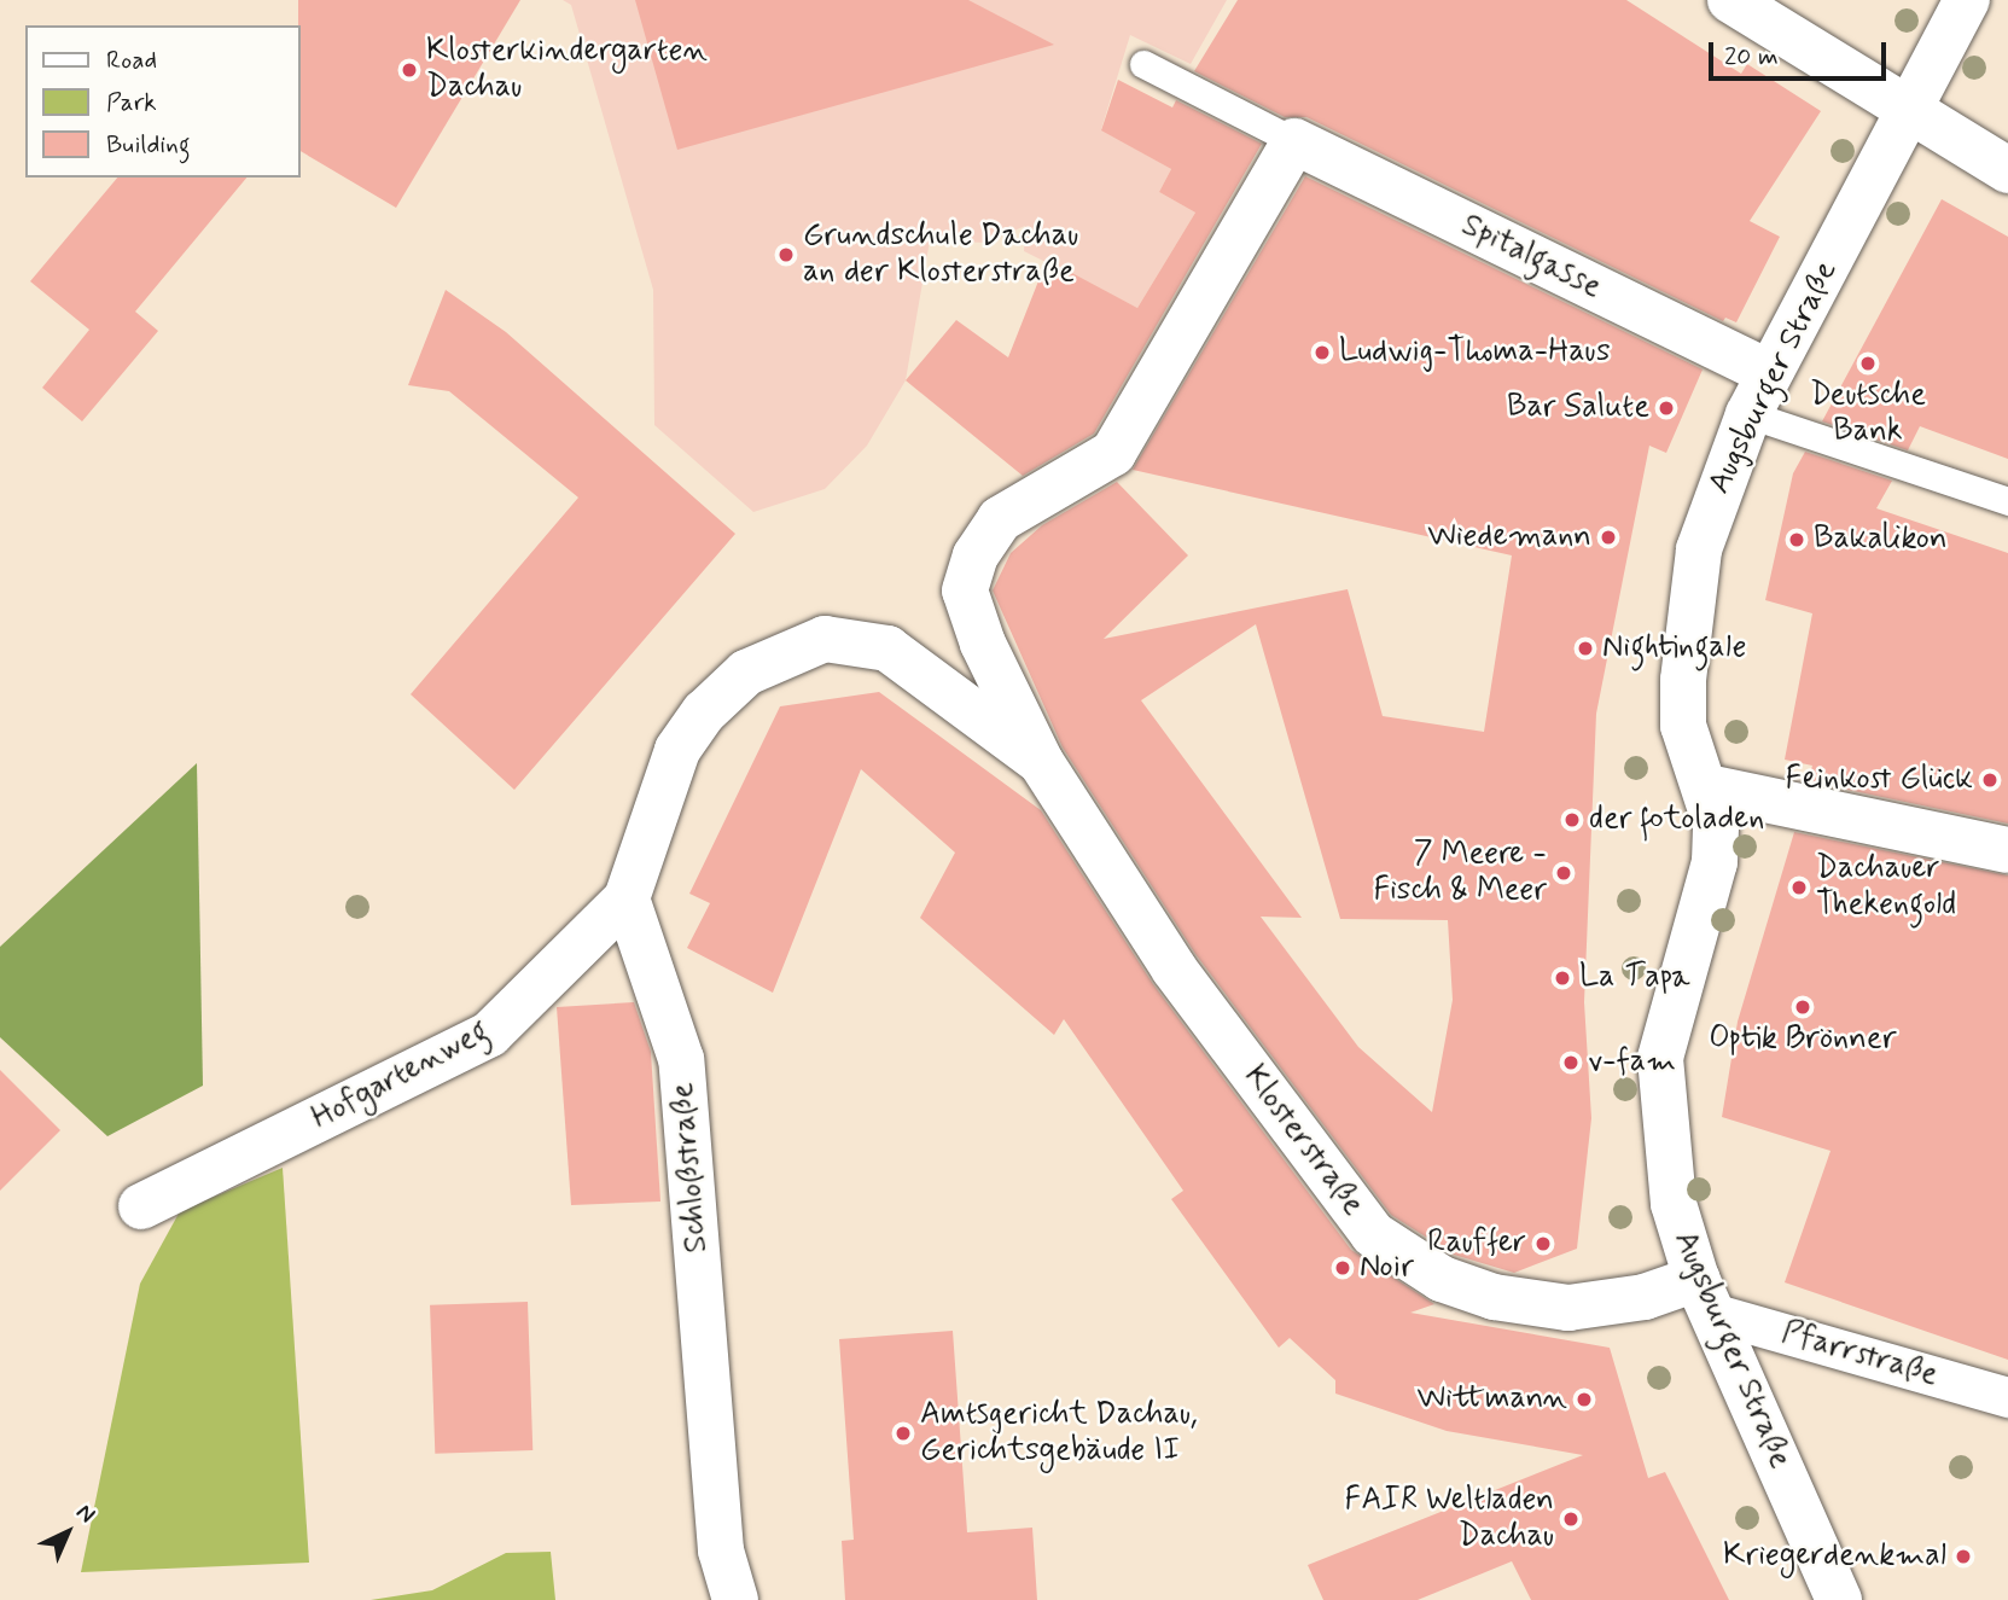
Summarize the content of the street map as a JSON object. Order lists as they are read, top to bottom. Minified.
{"streets":{"street":["Spitalgasse","Augsburger Straße","Hofgartenweg","Klosterstraße","Schloßstraße","Pfarrstraße"]},"crossings":[["Spitalgasse","Augsburger Straße"],["Spitalgasse","Klosterstraße"],["Augsburger Straße","Klosterstraße"],["Augsburger Straße","Pfarrstraße"],["Hofgartenweg","Klosterstraße"],["Hofgartenweg","Schloßstraße"],["Klosterstraße","Schloßstraße"],["Klosterstraße","Pfarrstraße"]],"places":["Klosterkindergarten Dachau","Grundschule Dachau an der Klosterstraße","Ludwig-Thoma-Haus","Deutsche Bank","Bar Salute","Wiedemann","Bakalikon","Nightingale","Feinkost Glück","der fotoladen","7 Meere - Fisch & Meer","Dachauer Thekengold","La Tapa","Optik Brönner","v-fam","Rauffer","Noir","Wittmann","Amtsgericht Dachau, Gerichtsgebäude II","FAIR Weltladen Dachau","Kriegerdenkmal"],"legend":["Road","Park","Building"],"scale_bar":"20 m","north":"top right"}
